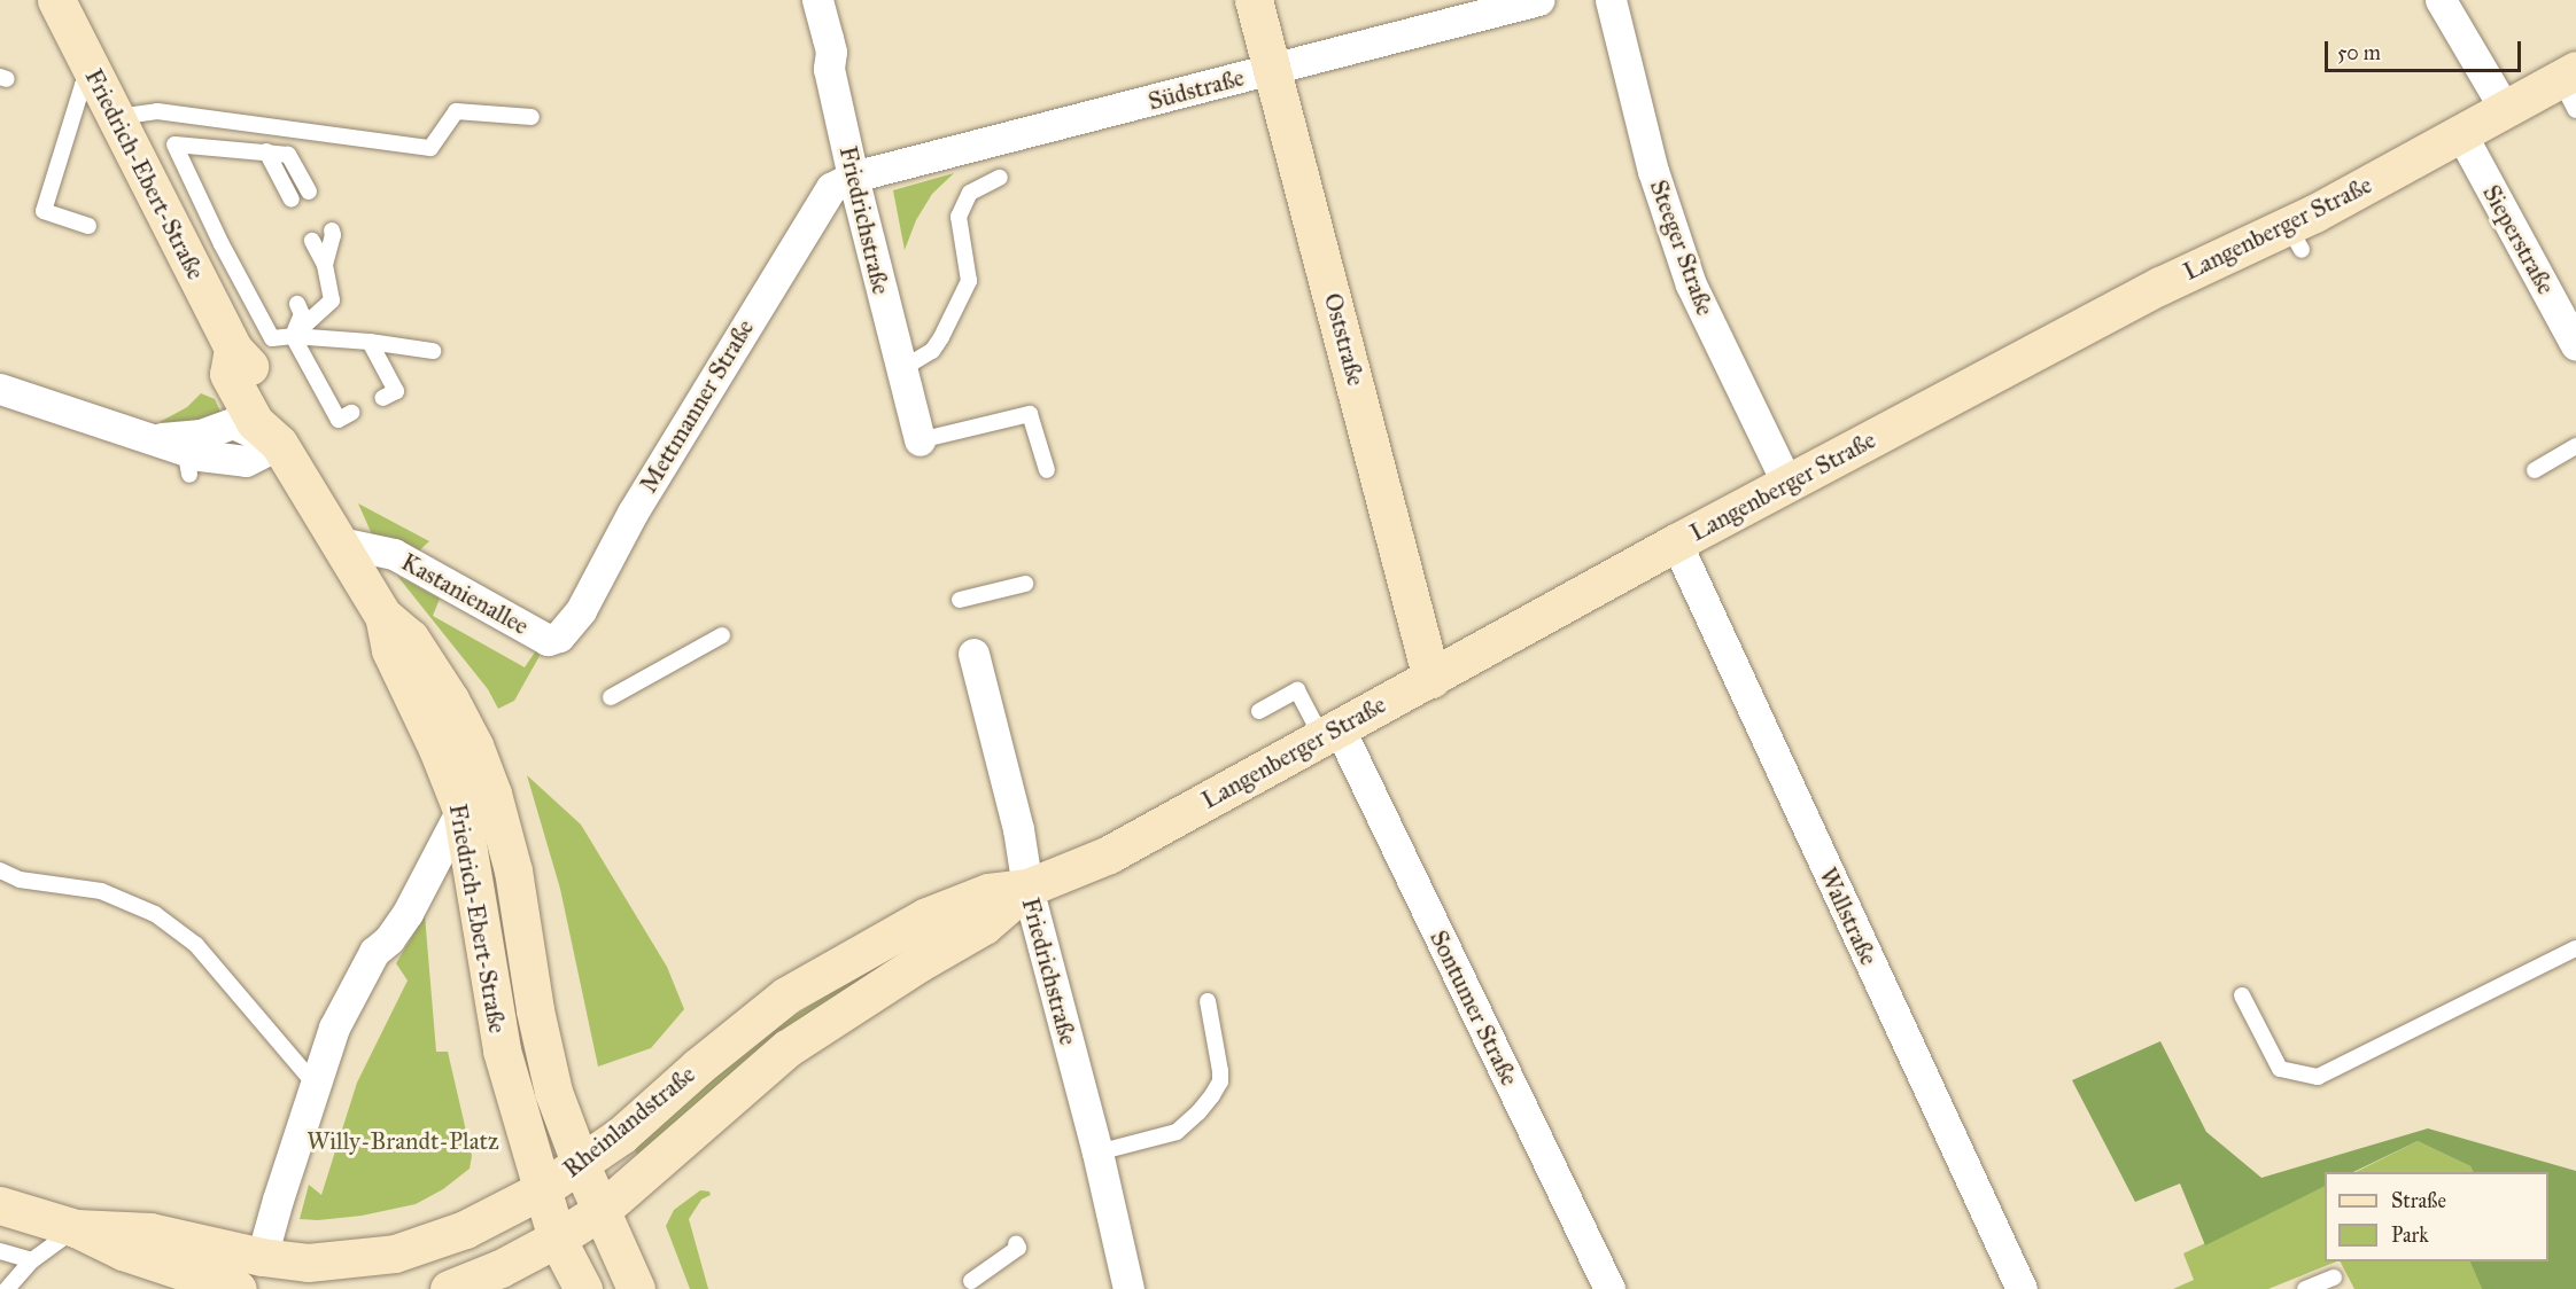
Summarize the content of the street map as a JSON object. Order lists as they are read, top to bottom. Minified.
{"streets":{"main road":["Friedrich-Ebert-Straße","Langenberger Straße","Oststraße","Rheinlandstraße"],"street":["Südstraße","Friedrichstraße","Sieperstraße","Steeger Straße","Mettmanner Straße","Kastanienallee","Wallstraße","Sontumer Straße"]},"crossings":[["Südstraße","Friedrichstraße"],["Südstraße","Oststraße"],["Südstraße","Mettmanner Straße"],["Friedrich-Ebert-Straße","Kastanienallee"],["Friedrich-Ebert-Straße","Rheinlandstraße"],["Friedrichstraße","Langenberger Straße"],["Friedrichstraße","Mettmanner Straße"],["Friedrichstraße","Rheinlandstraße"],["Langenberger Straße","Sieperstraße"],["Langenberger Straße","Steeger Straße"],["Langenberger Straße","Oststraße"],["Langenberger Straße","Wallstraße"],["Langenberger Straße","Sontumer Straße"],["Langenberger Straße","Rheinlandstraße"],["Mettmanner Straße","Kastanienallee"]],"parks":["Willy-Brandt-Platz"],"legend":["Straße","Park"],"scale_bar":"50 m"}
